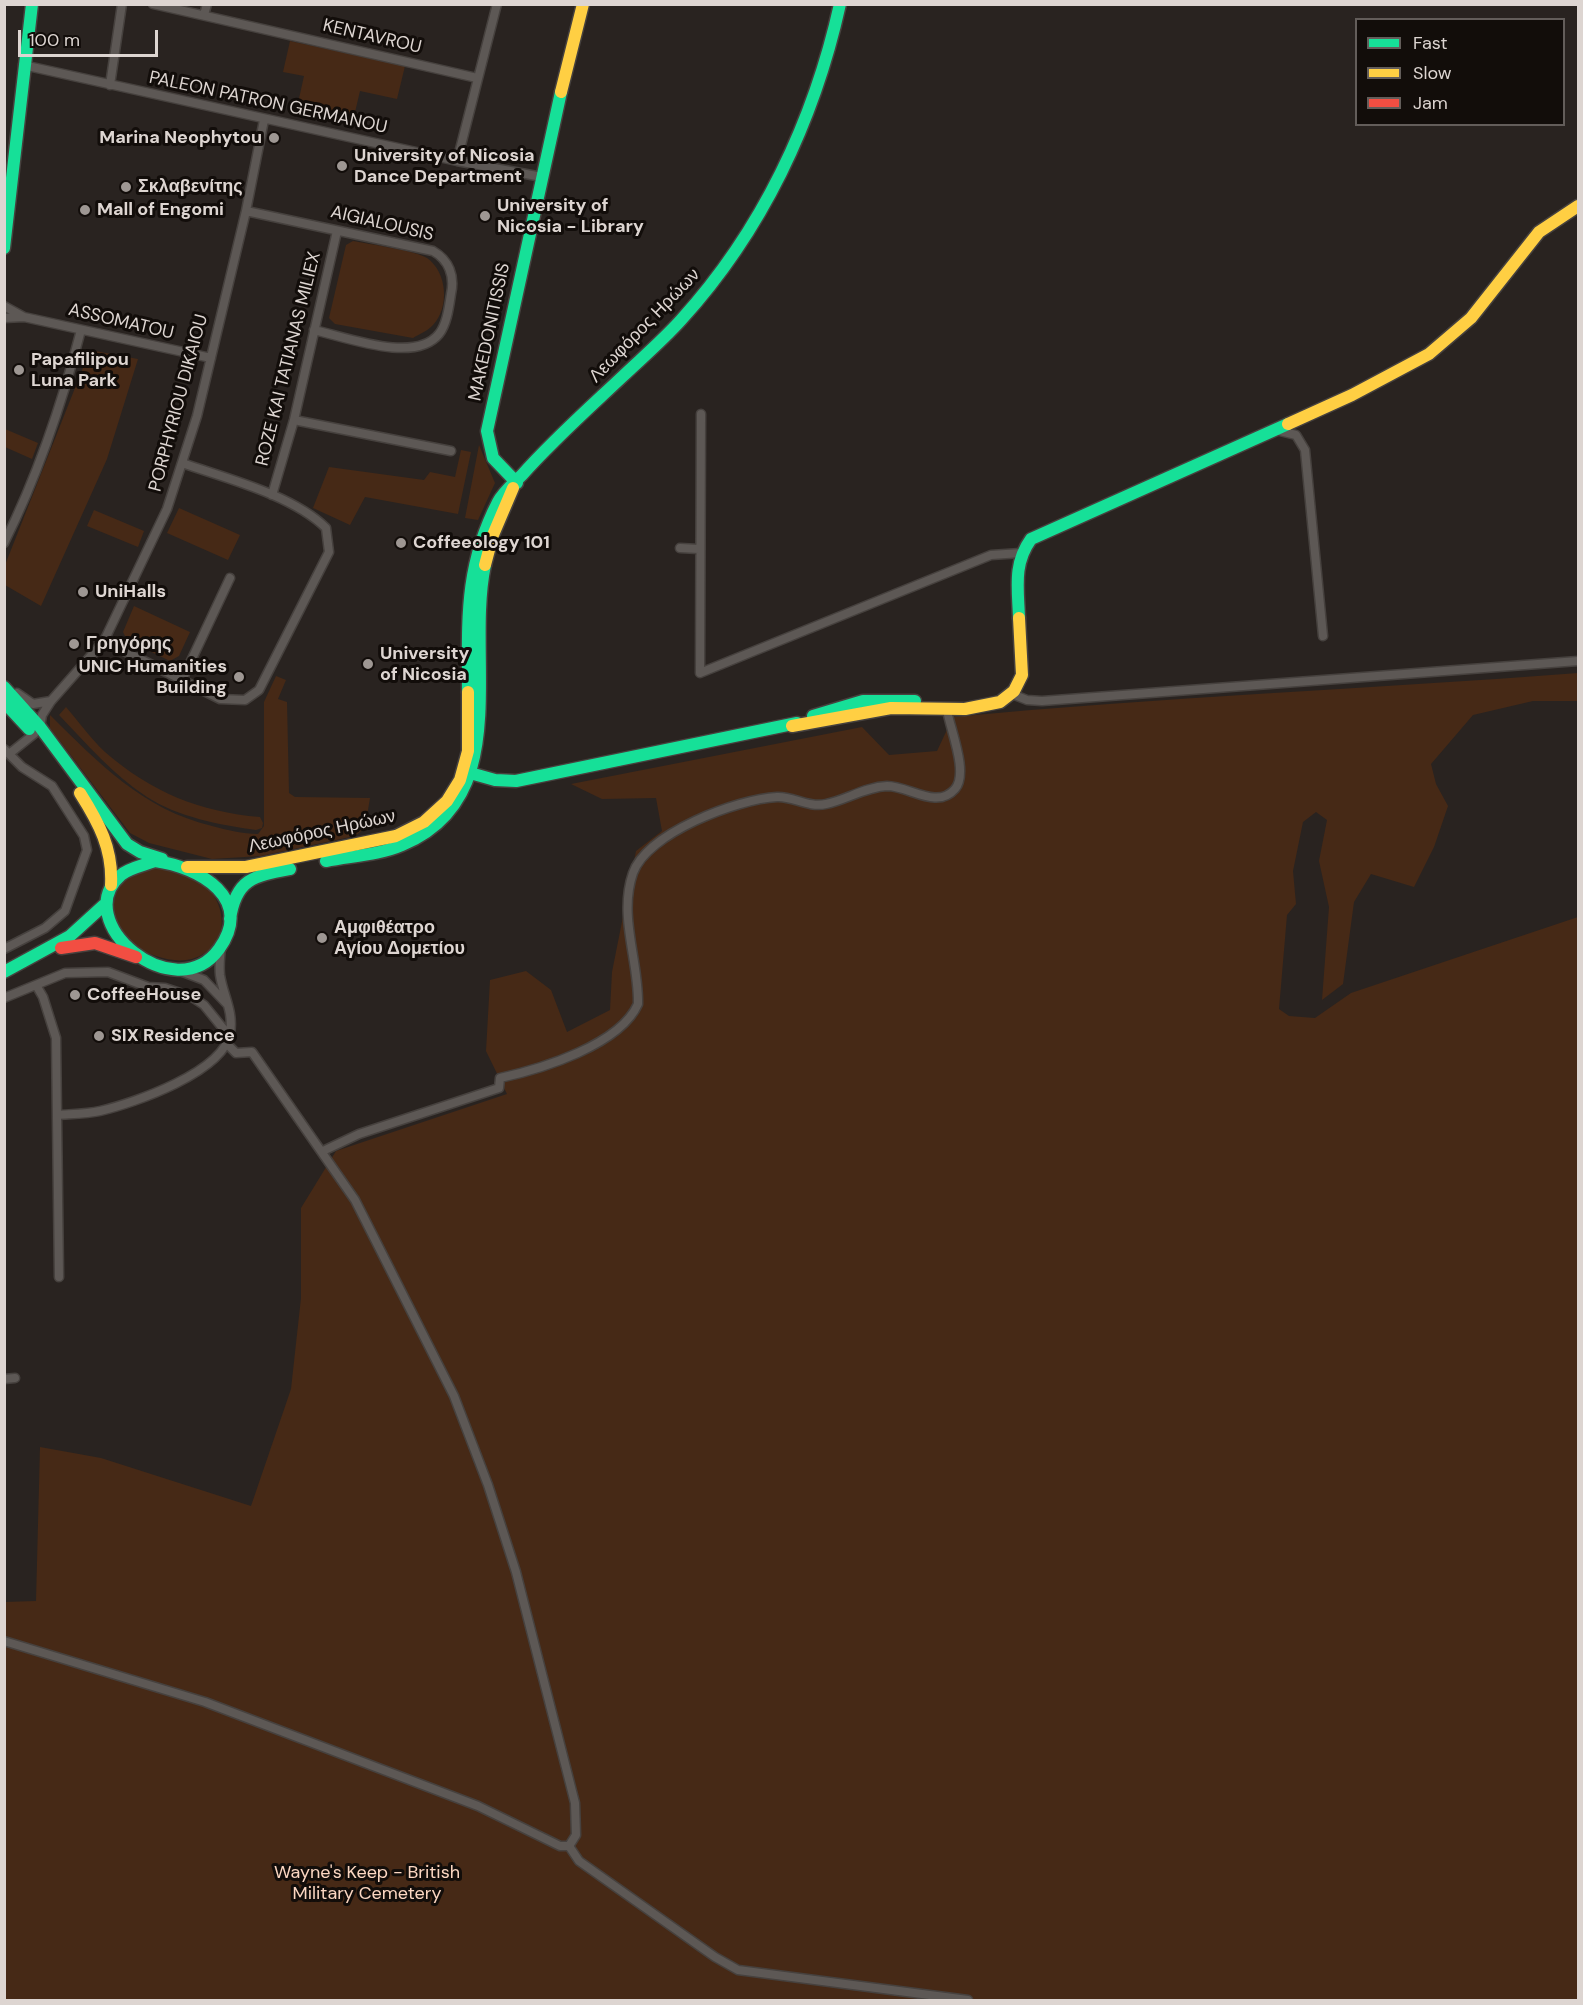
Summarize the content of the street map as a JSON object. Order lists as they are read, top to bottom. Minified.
{"streets":{"main road":["Λεωφόρος Ηρώων","MAKEDONITISSIS"],"street":["KENTAVROU","PALEON PATRON GERMANOU","AIGIALOUSIS","ASSOMATOU","ROZE KAI TATIANAS MILIEX","PORPHYRIOU DIKAIOU"]},"crossings":[["PALEON PATRON GERMANOU","MAKEDONITISSIS"],["PALEON PATRON GERMANOU","PORPHYRIOU DIKAIOU"],["AIGIALOUSIS","ROZE KAI TATIANAS MILIEX"],["AIGIALOUSIS","PORPHYRIOU DIKAIOU"],["ASSOMATOU","PORPHYRIOU DIKAIOU"],["Λεωφόρος Ηρώων","MAKEDONITISSIS"]],"parks":["Wayne's Keep - British Military Cemetery"],"places":["Marina Neophytou","University of Nicosia Dance Department","Σκλαβενίτης","Mall of Engomi","University of Nicosia - Library","Papafilipou Luna Park","Coffeeology 101","UniHalls","Γρηγόρης","University of Nicosia","UNIC Humanities Building","Αμφιθέατρο Αγίου Δομετίου","CoffeeHouse","SIX Residence"],"legend":["Fast","Slow","Jam"],"scale_bar":"100 m"}
